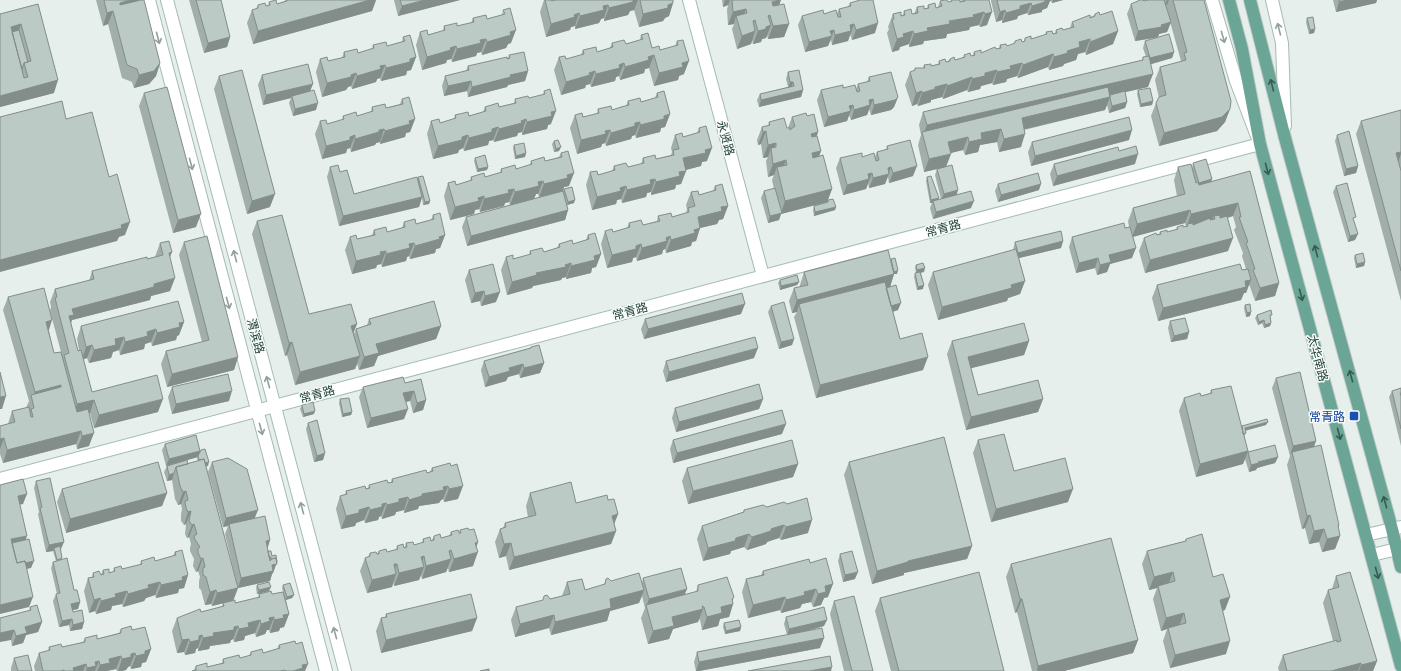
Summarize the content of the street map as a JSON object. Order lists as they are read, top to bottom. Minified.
{"streets":{"main road":["太华南路"],"street":["永贤路","常青路","渭滨路"]},"crossings":[["永贤路","常青路"],["常青路","渭滨路"],["常青路","太华南路"]],"places":{"transit":["常青路"]}}
